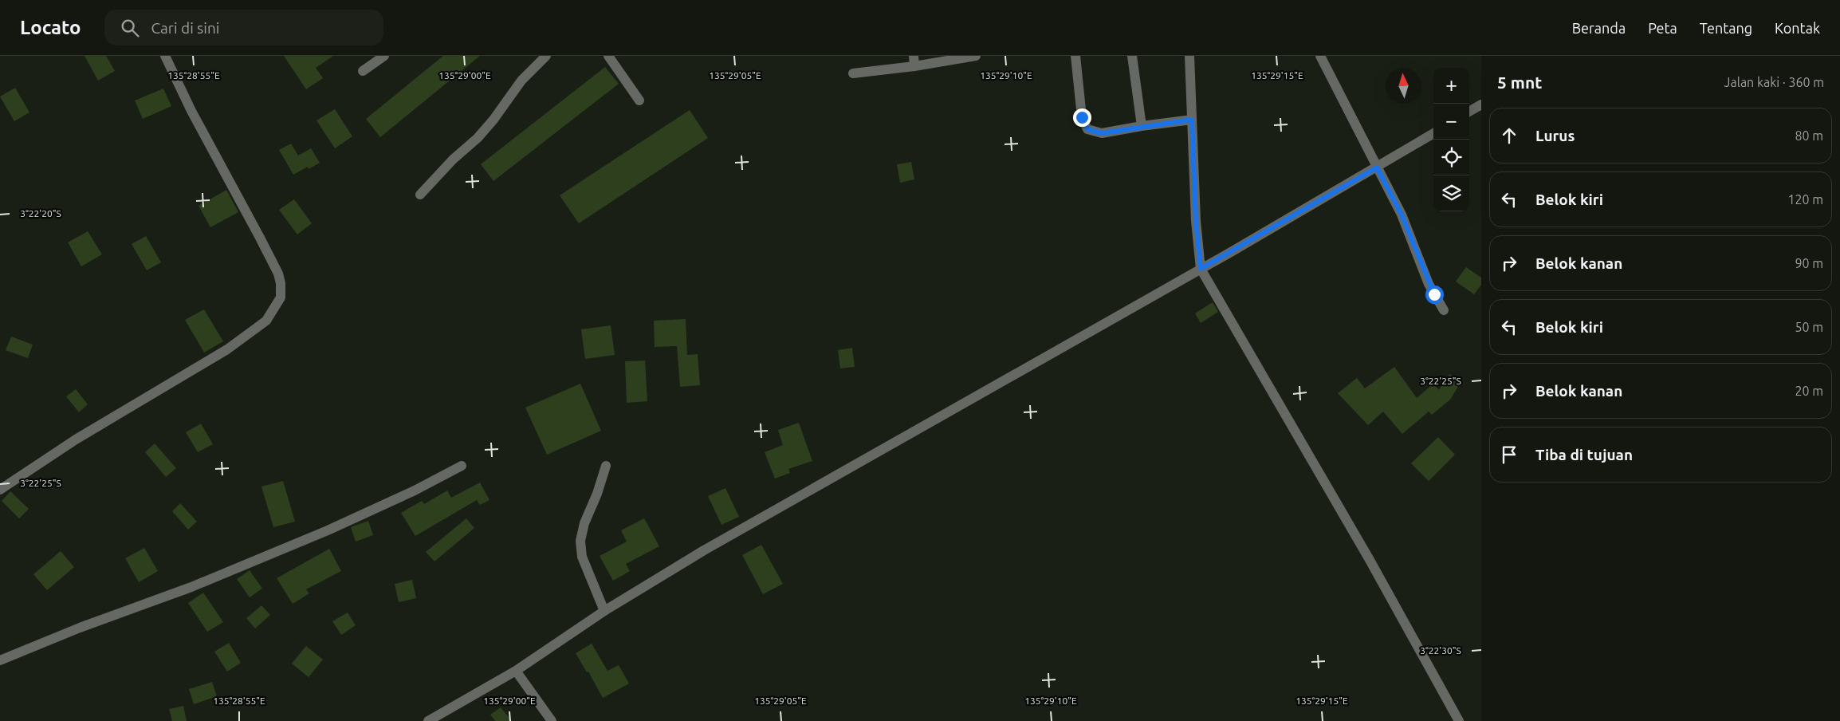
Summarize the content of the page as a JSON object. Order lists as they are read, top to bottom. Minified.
{"north":"top","page":{"header":"Locato","search":"Cari di sini","nav":["Beranda","Peta","Tentang","Kontak"],"heading":["5 mnt","Jalan kaki · 360 m"],"map_buttons":["+","−"],"list":[["Lurus","80 m"],["Belok kiri","120 m"],["Belok kanan","90 m"],["Belok kiri","50 m"],["Belok kanan","20 m"],"Tiba di tujuan"]},"coordinates":["135°28'55\"E","135°29'00\"E","135°29'05\"E","135°29'10\"E","135°29'15\"E","3°22'20\"S","3°22'25\"S","3°22'30\"S"]}
